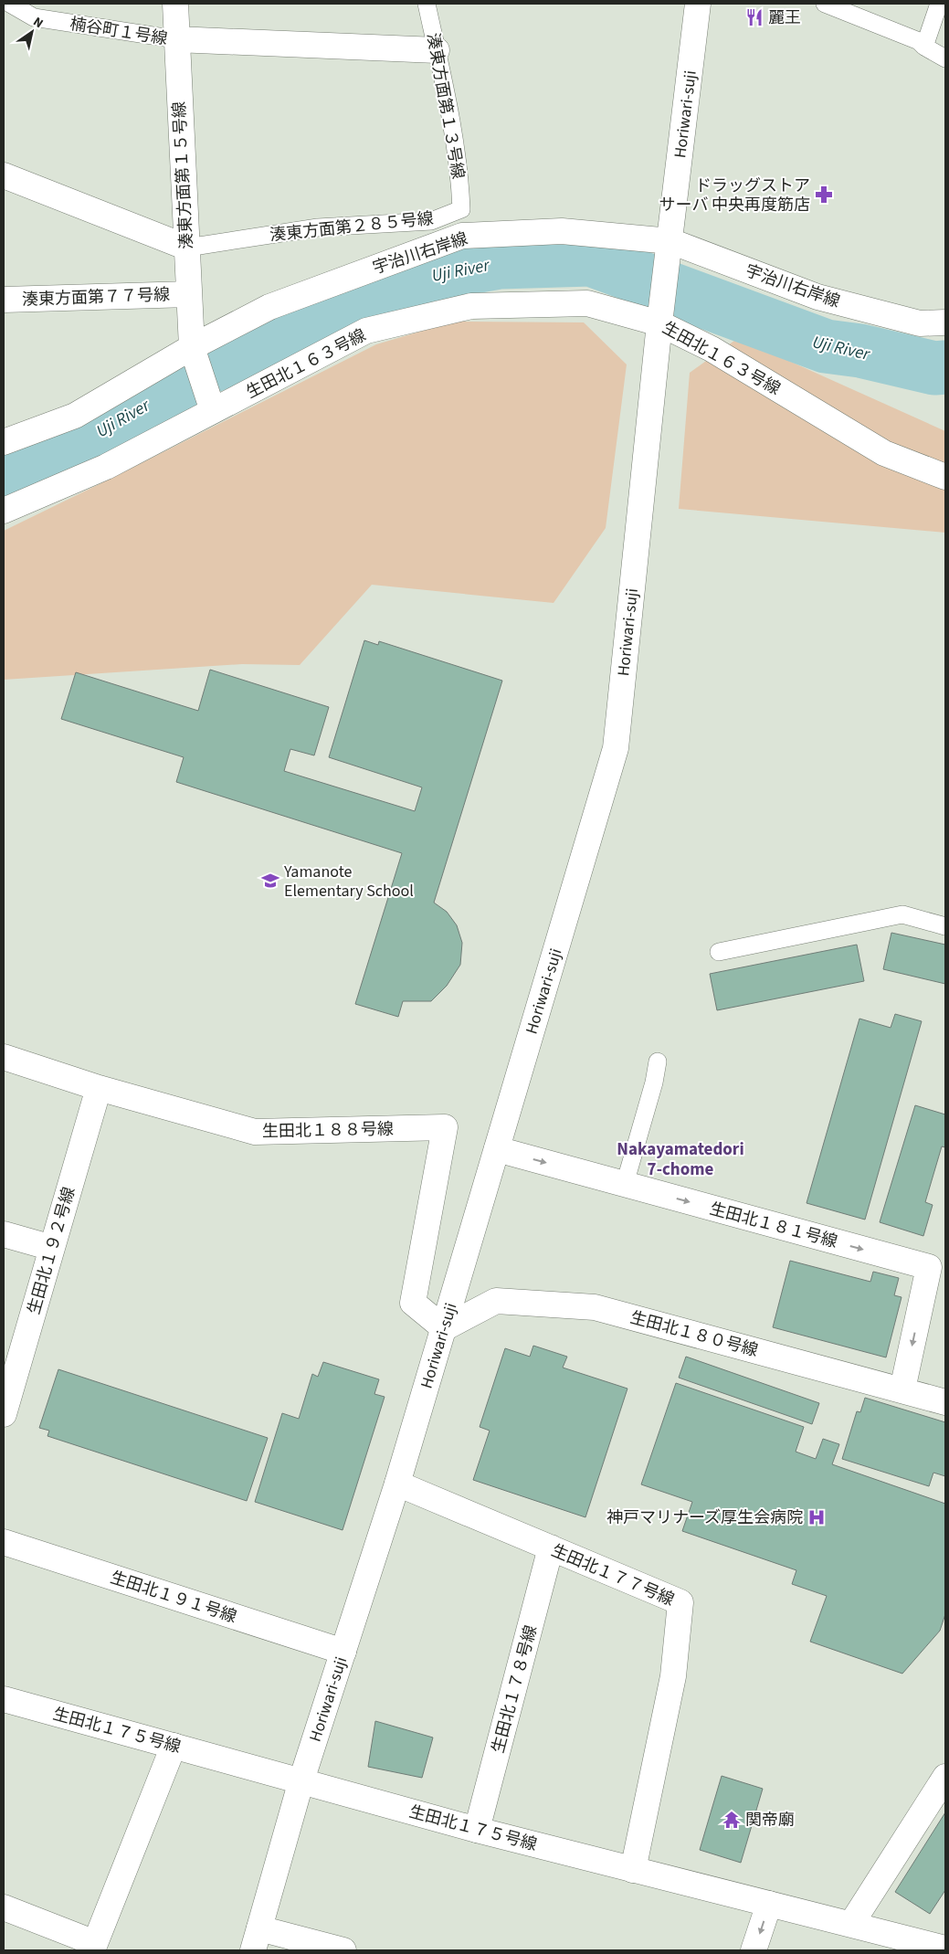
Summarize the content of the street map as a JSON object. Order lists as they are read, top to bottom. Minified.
{"streets":{"street":["Horiwari-suji","湊東方面第１５号線","宇治川右岸線","湊東方面第７７号線","生田北１６３号線","生田北１８８号線","生田北１８１号線","生田北１９２号線","生田北１８０号線","生田北１７７号線","生田北１９１号線","生田北１７８号線","生田北１７５号線"],"lane":["楠谷町１号線","湊東方面第１３号線","湊東方面第２８５号線"]},"crossings":[["楠谷町１号線","湊東方面第１５号線"],["湊東方面第１３号線","湊東方面第２８５号線"],["Horiwari-suji","宇治川右岸線"],["Horiwari-suji","生田北１６３号線"],["Horiwari-suji","生田北１８８号線"],["Horiwari-suji","生田北１８１号線"],["Horiwari-suji","生田北１８０号線"],["Horiwari-suji","生田北１７７号線"],["Horiwari-suji","生田北１９１号線"],["Horiwari-suji","生田北１７５号線"],["湊東方面第１５号線","湊東方面第２８５号線"],["湊東方面第１５号線","宇治川右岸線"],["湊東方面第１５号線","湊東方面第７７号線"],["湊東方面第１５号線","生田北１６３号線"],["生田北１８８号線","生田北１９２号線"],["生田北１８８号線","生田北１８０号線"],["生田北１８１号線","生田北１８０号線"],["生田北１７７号線","生田北１７８号線"],["生田北１７７号線","生田北１７５号線"],["生田北１７８号線","生田北１７５号線"]],"one_way":["生田北１８１号線"],"districts":["Nakayamatedori 7-chome"],"water":["Uji River"],"places":{"restaurant":["麗王"],"pharmacy":["ドラッグストア サーバ 中央再度筋店"],"school or university":["Yamanote Elementary School"],"hospital":["神戸マリナーズ厚生会病院"],"temple":["関帝廟"]},"north":"top right"}
